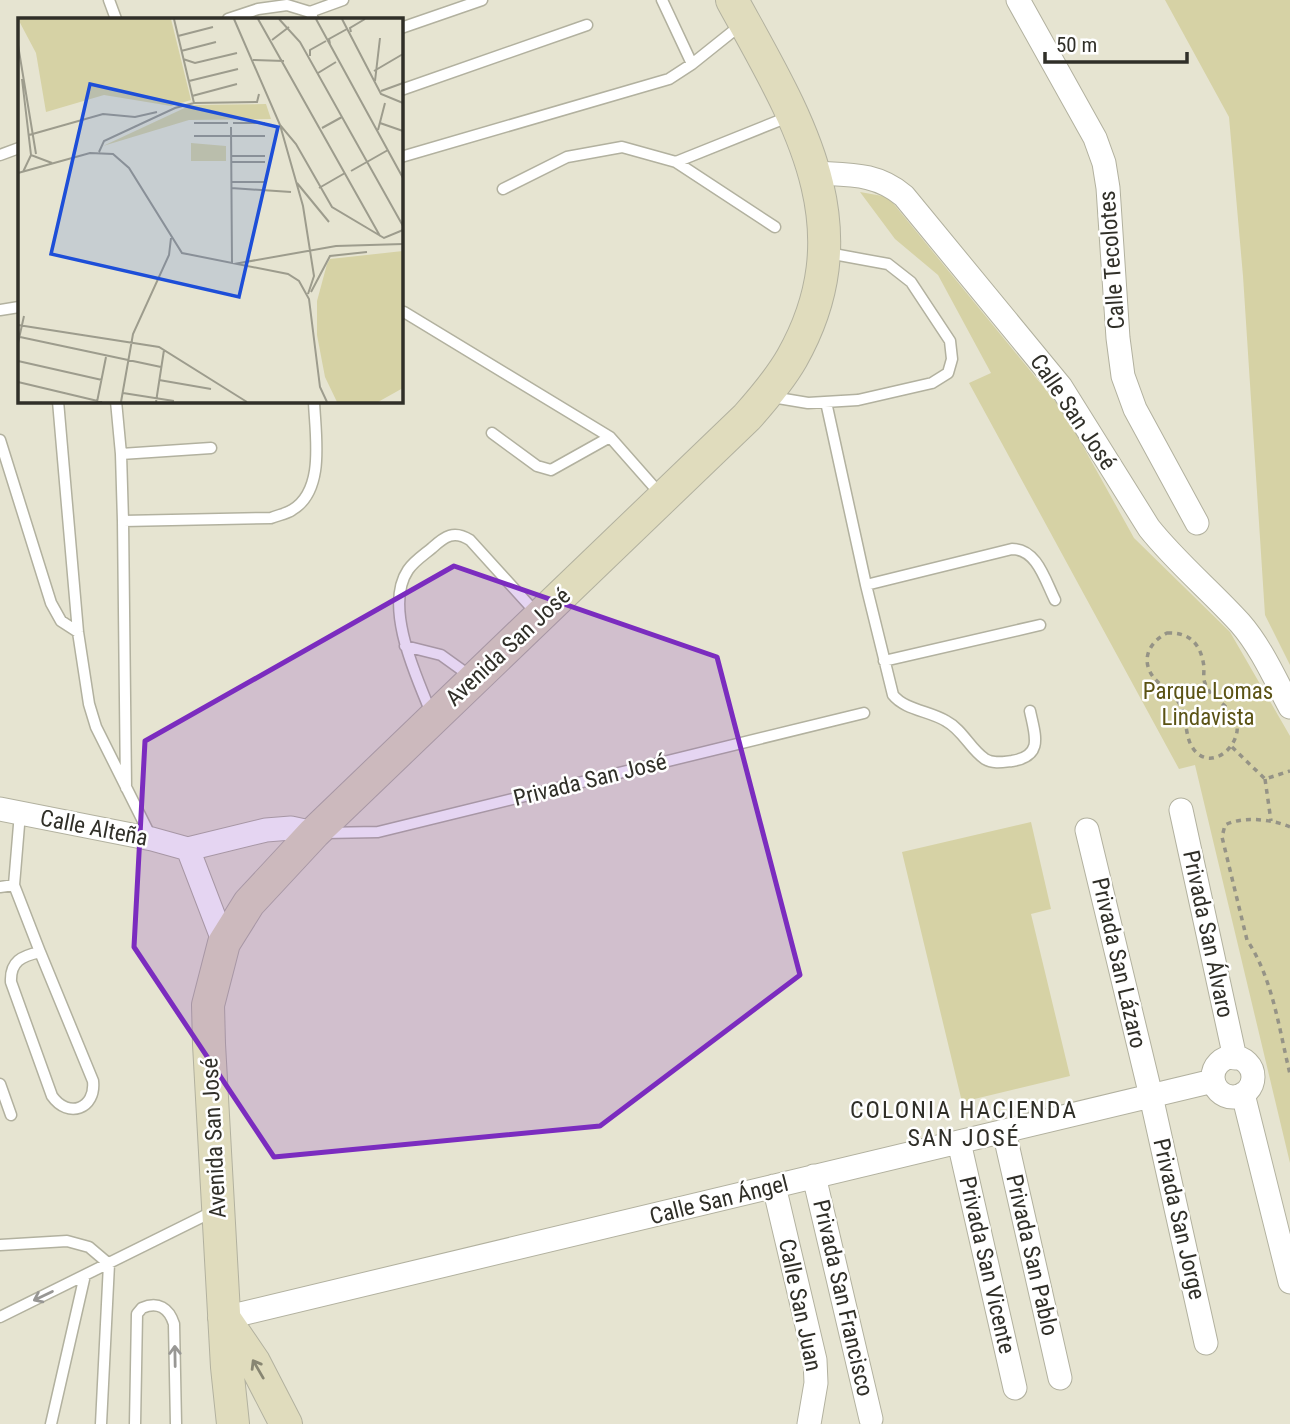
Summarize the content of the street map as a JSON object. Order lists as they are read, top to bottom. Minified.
{"streets":{"main road":["Avenida San José"],"street":["Calle Tecolotes","Calle San José","Calle Alteña","Privada San Álvaro","Privada San Lázaro","Calle San Ángel","Privada San Jorge","Privada San Pablo","Privada San Vicente","Privada San Francisco","Calle San Juan"],"lane":["Privada San José"]},"crossings":[["Calle San José","Avenida San José"],["Avenida San José","Privada San José"],["Avenida San José","Calle Alteña"],["Avenida San José","Calle San Ángel"],["Privada San José","Calle Alteña"],["Privada San Álvaro","Calle San Ángel"],["Privada San Lázaro","Calle San Ángel"],["Privada San Lázaro","Privada San Jorge"],["Calle San Ángel","Privada San Jorge"],["Calle San Ángel","Privada San Pablo"],["Calle San Ángel","Privada San Vicente"],["Calle San Ángel","Privada San Francisco"],["Calle San Ángel","Calle San Juan"]],"districts":["COLONIA HACIENDA SAN JOSÉ"],"parks":["Parque Lomas Lindavista"],"scale_bar":"50 m"}
